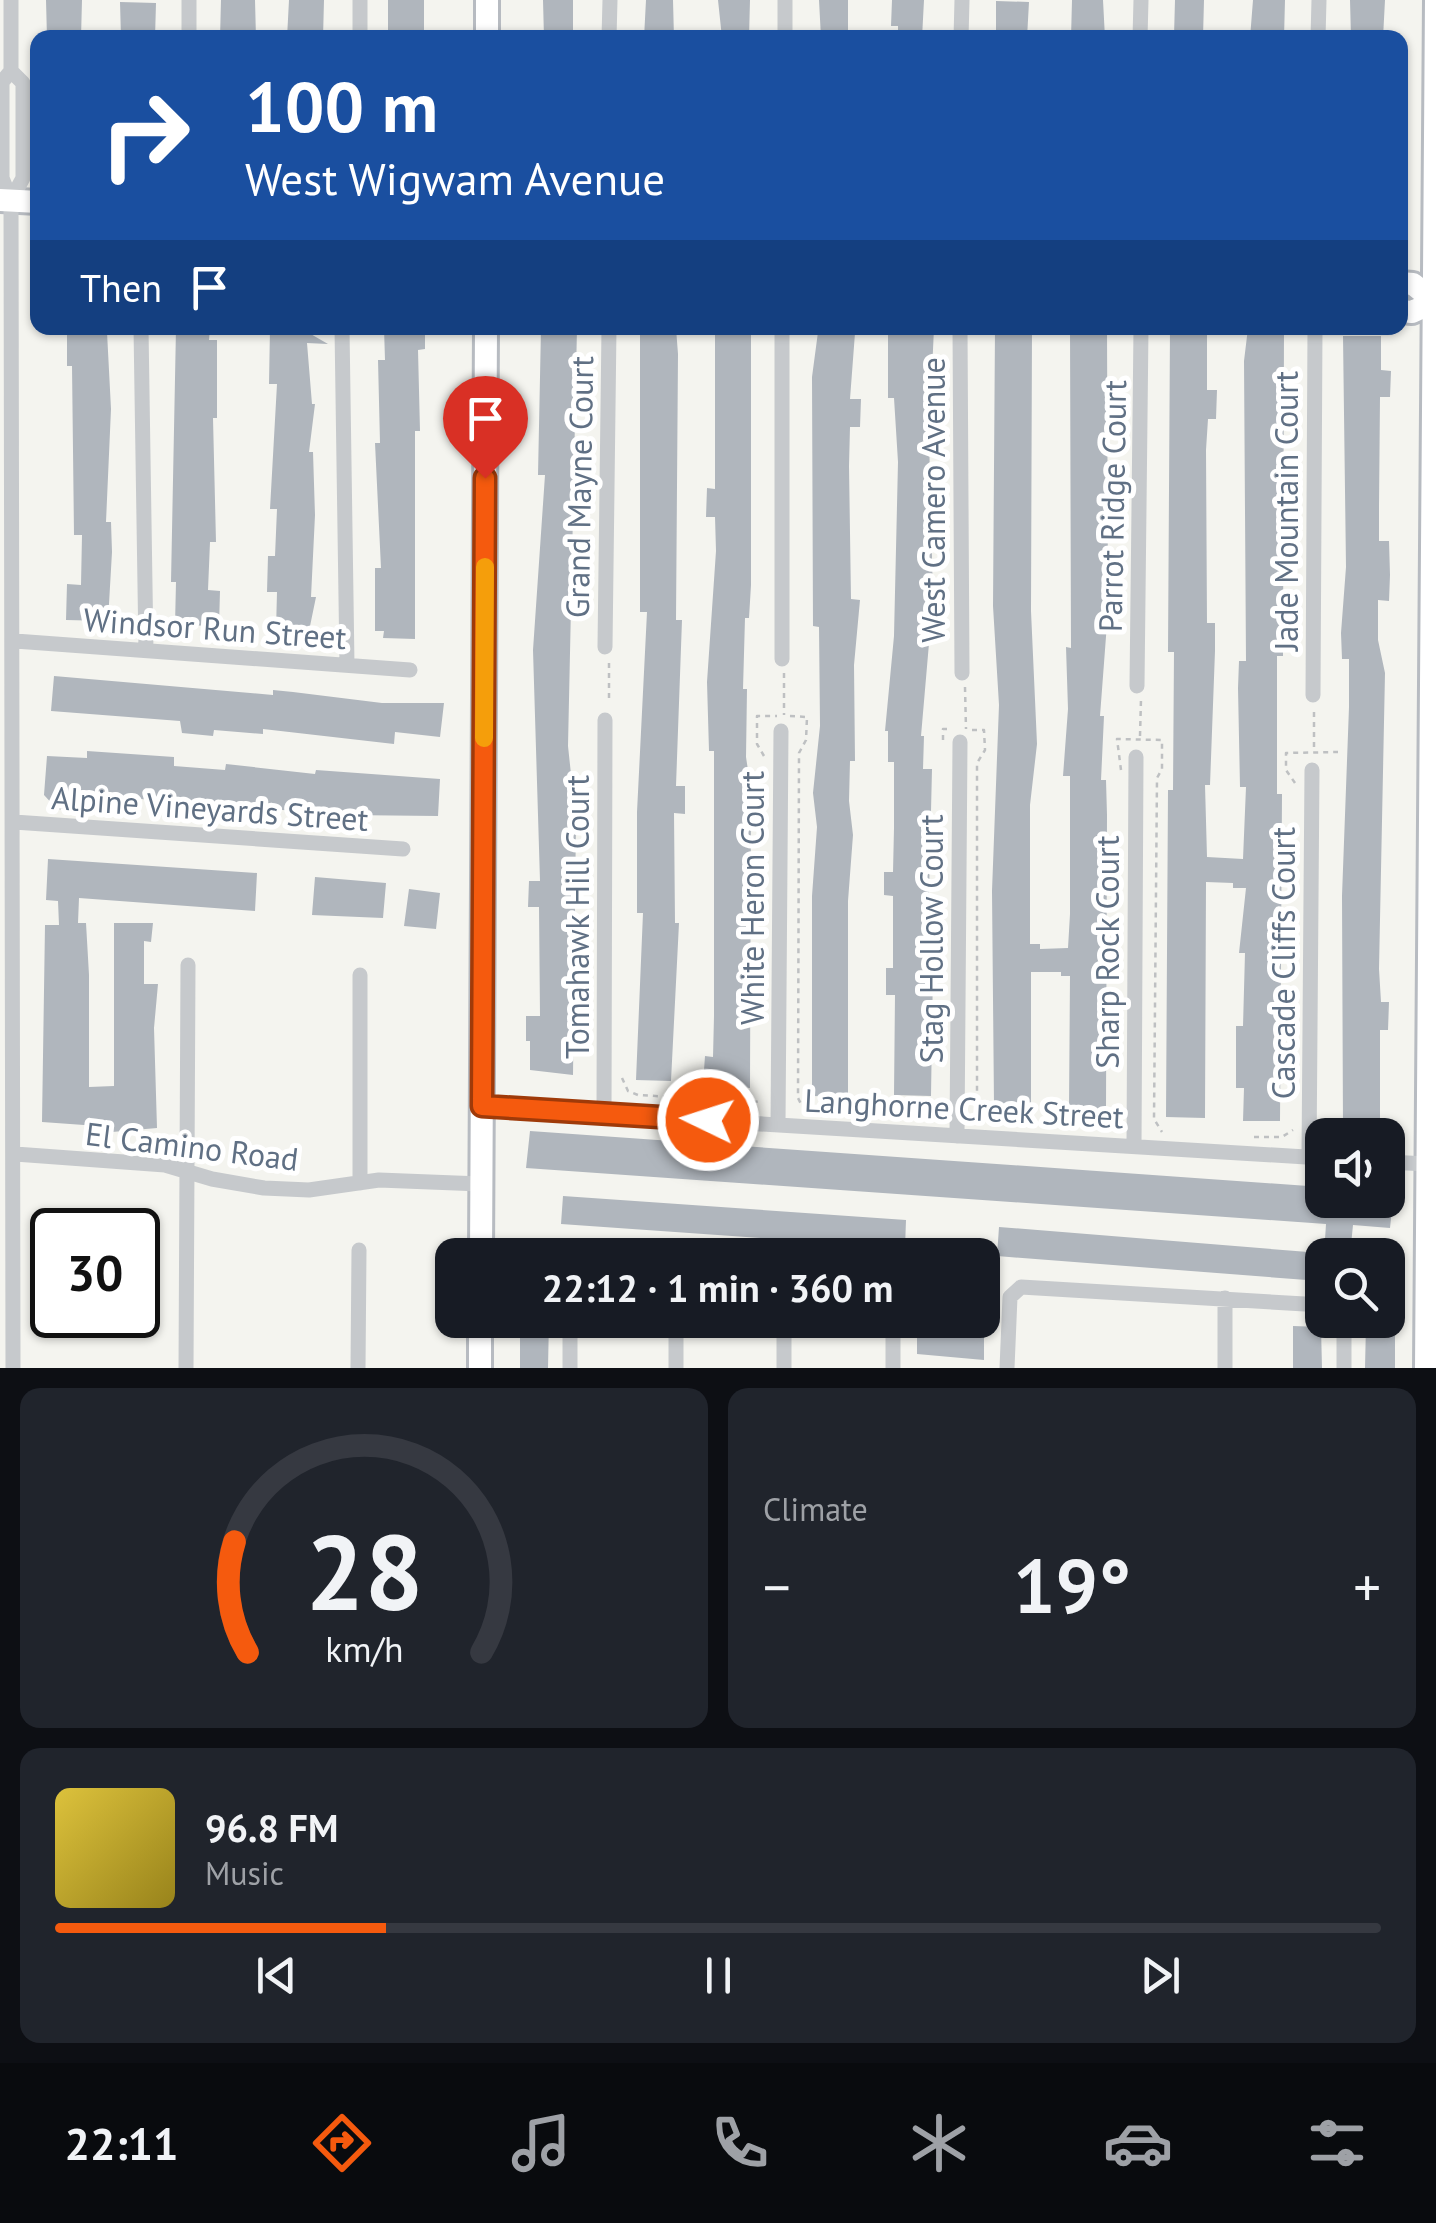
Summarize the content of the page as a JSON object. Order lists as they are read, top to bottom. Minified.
{"streets":{"street":["Grand Mayne Court","West Camero Avenue","Parrot Ridge Court","Jade Mountain Court","Windsor Run Street","Alpine Vineyards Street","White Heron Court","Tomahawk Hill Court","Stag Hollow Court","Sharp Rock Court","Cascade Cliffs Court","Langhorne Creek Street","El Camino Road"]},"crossings":[["White Heron Court","Langhorne Creek Street"],["Tomahawk Hill Court","Langhorne Creek Street"],["Stag Hollow Court","Langhorne Creek Street"],["Sharp Rock Court","Langhorne Creek Street"]],"page":{"turn":["100 m","West Wigwam Avenue"],"then":"Then","limit":"30","trip":"22:12 · 1 min · 360 m","tile":"Climate","heat":["−","19°","+"],"song":["96.8 FM","Music"],"tabs":"22:11","gauge":["28","km/h"]}}
